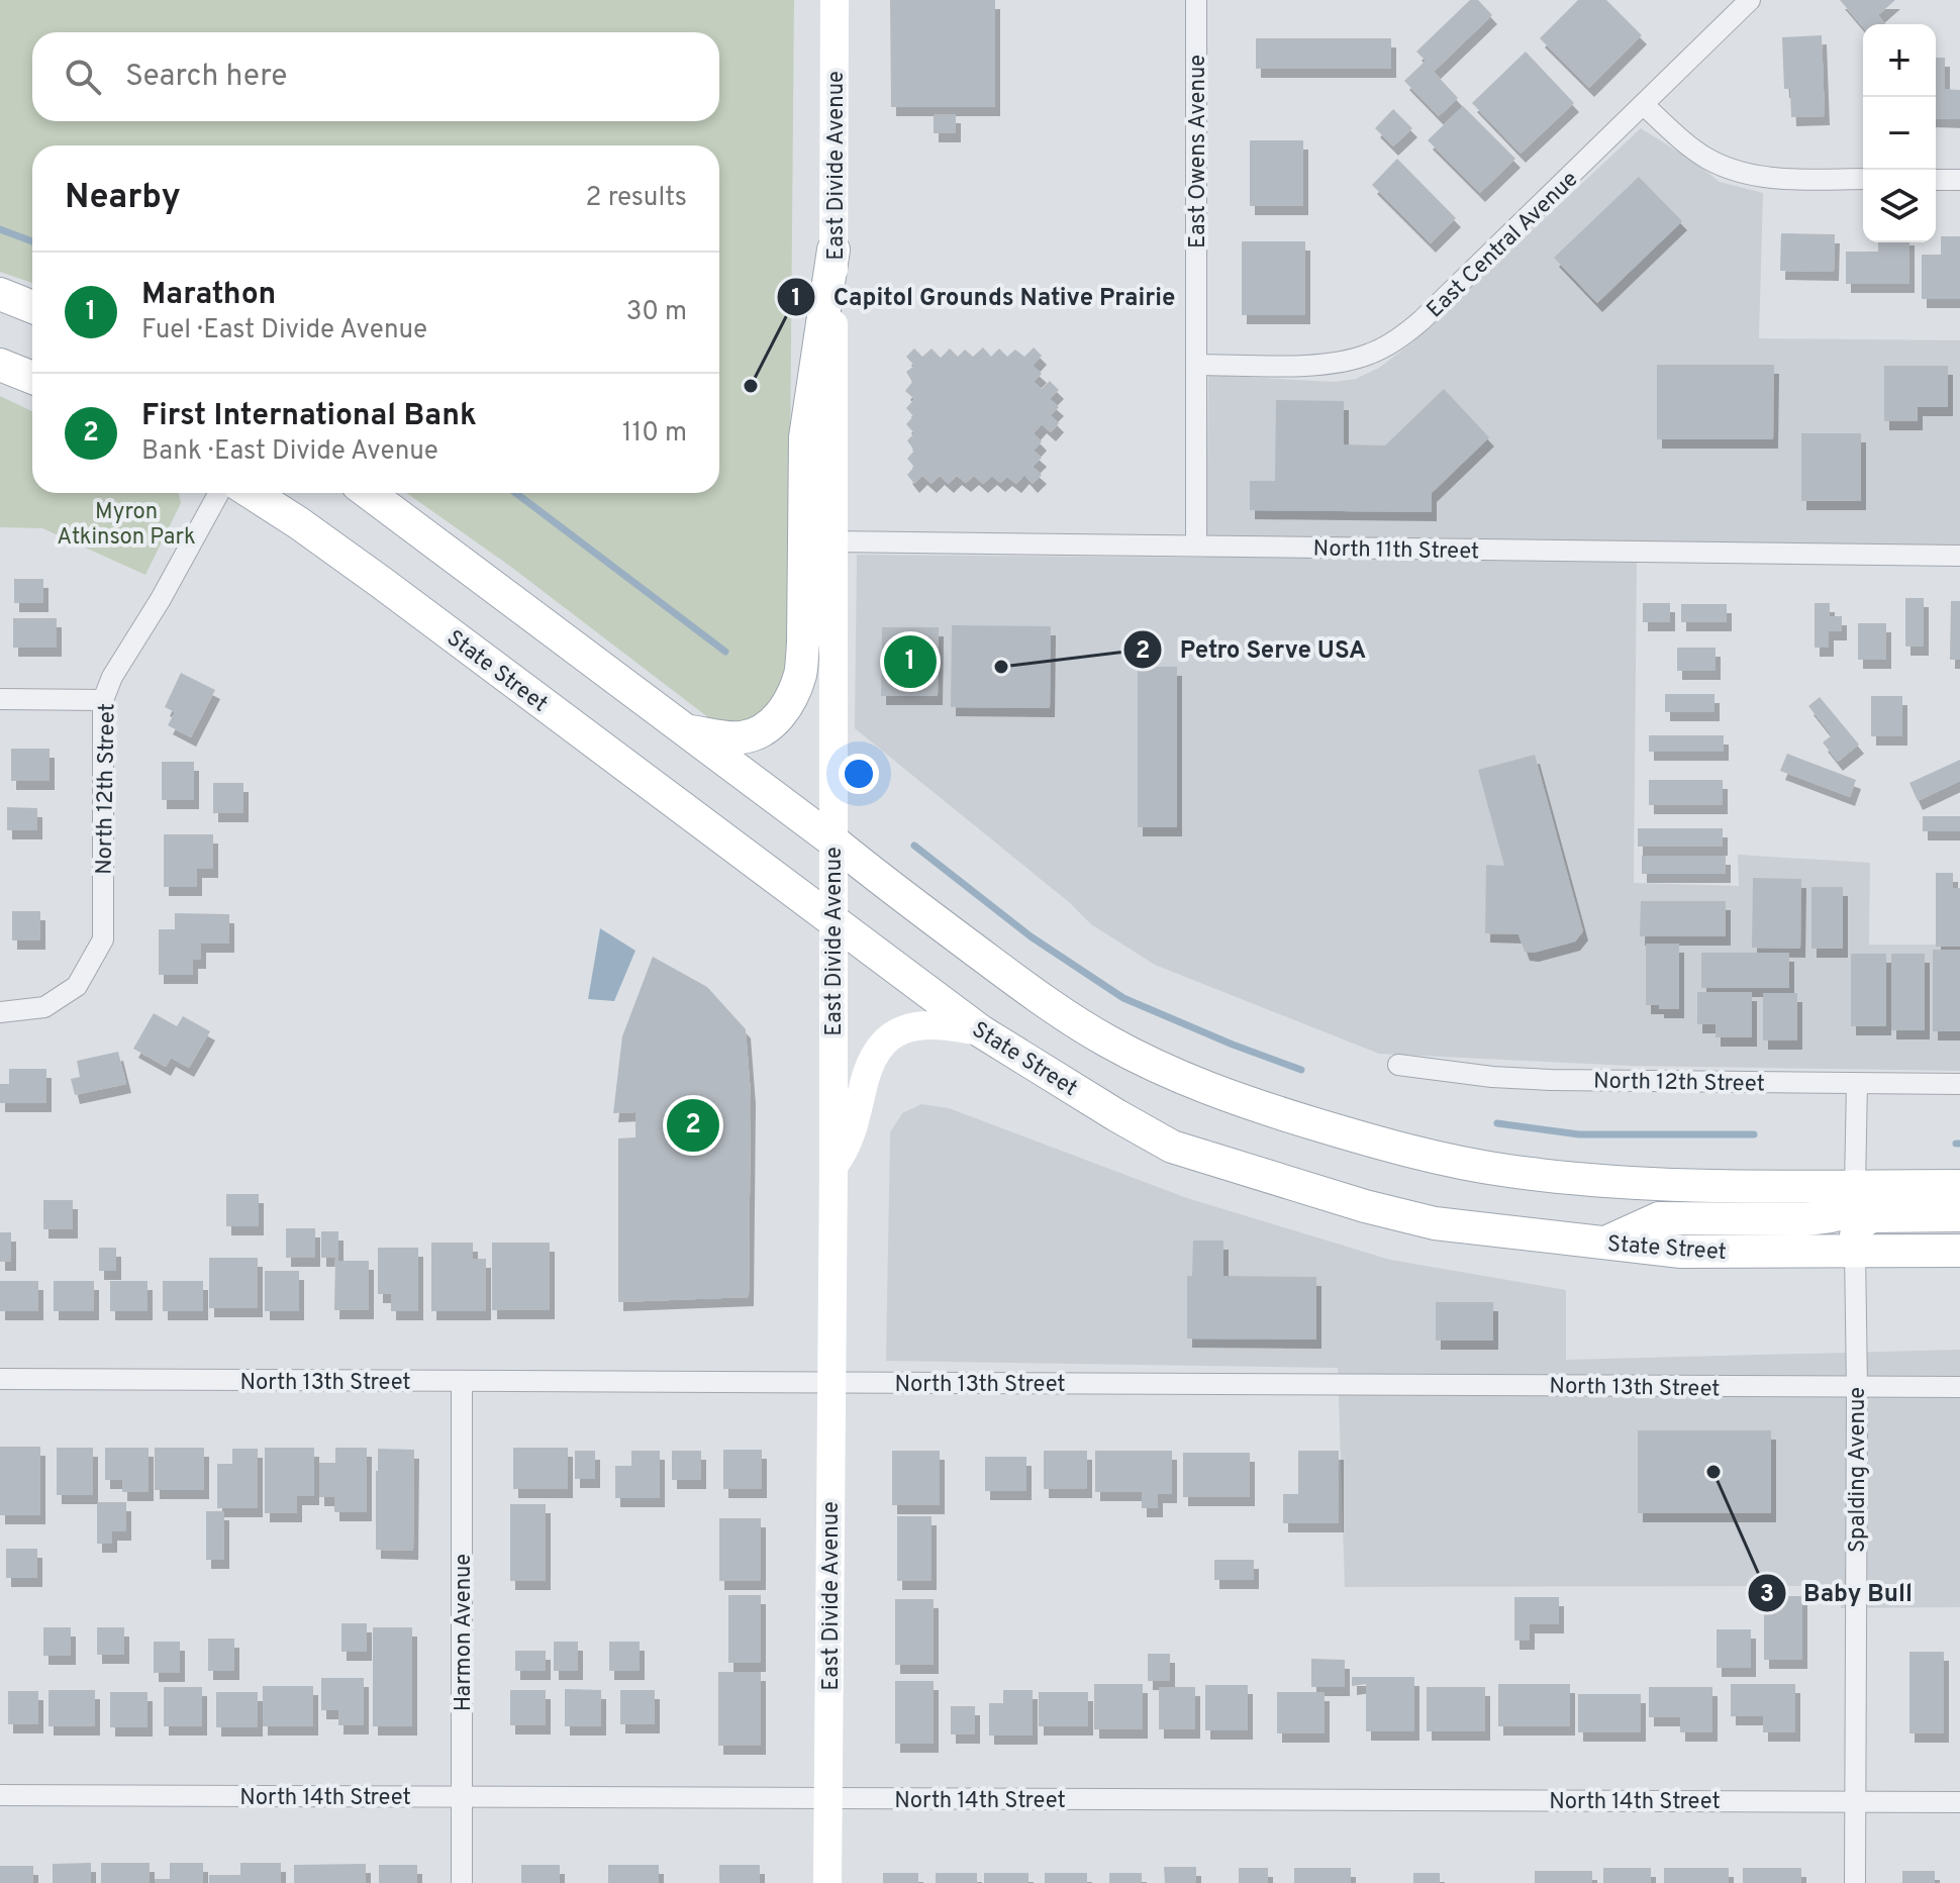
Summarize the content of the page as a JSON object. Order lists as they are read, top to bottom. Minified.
{"streets":{"main road":["State Street"],"street":["East Owens Avenue","East Divide Avenue","East Central Avenue","North 11th Street","North 12th Street","North 13th Street","Spalding Avenue","Harmon Avenue","North 14th Street"]},"crossings":[["East Owens Avenue","East Central Avenue"],["East Owens Avenue","North 11th Street"],["East Divide Avenue","North 11th Street"],["East Divide Avenue","State Street"],["East Divide Avenue","North 13th Street"],["East Divide Avenue","North 14th Street"],["State Street","Spalding Avenue"],["North 13th Street","Spalding Avenue"],["North 13th Street","Harmon Avenue"],["Spalding Avenue","North 14th Street"],["Harmon Avenue","North 14th Street"]],"parks":["Myron Atkinson Park"],"places":["Capitol Grounds Native Prairie","Petro Serve USA","Baby Bull"],"page":{"map_buttons":["+","−"],"search":"Search here","heading":["Nearby","2 results"],"list":[{"mark":"1","name":"Marathon","note":"Fuel · East Divide Avenue","value":"30 m"},{"mark":"2","name":"First International Bank","note":"Bank · East Divide Avenue","value":"110 m"}],"pins":["1","2"]}}
